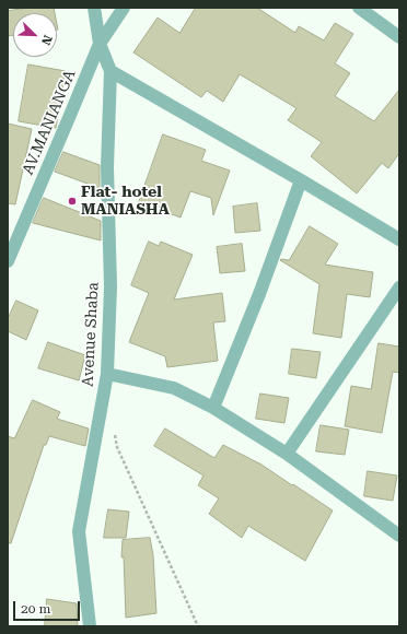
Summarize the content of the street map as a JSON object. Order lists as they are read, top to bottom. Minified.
{"streets":{"street":["AV.MANIANGA","Avenue Shaba"]},"crossings":[["AV.MANIANGA","Avenue Shaba"]],"places":["Flat- hotel MANIASHA"],"scale_bar":"20 m","north":"bottom right"}
